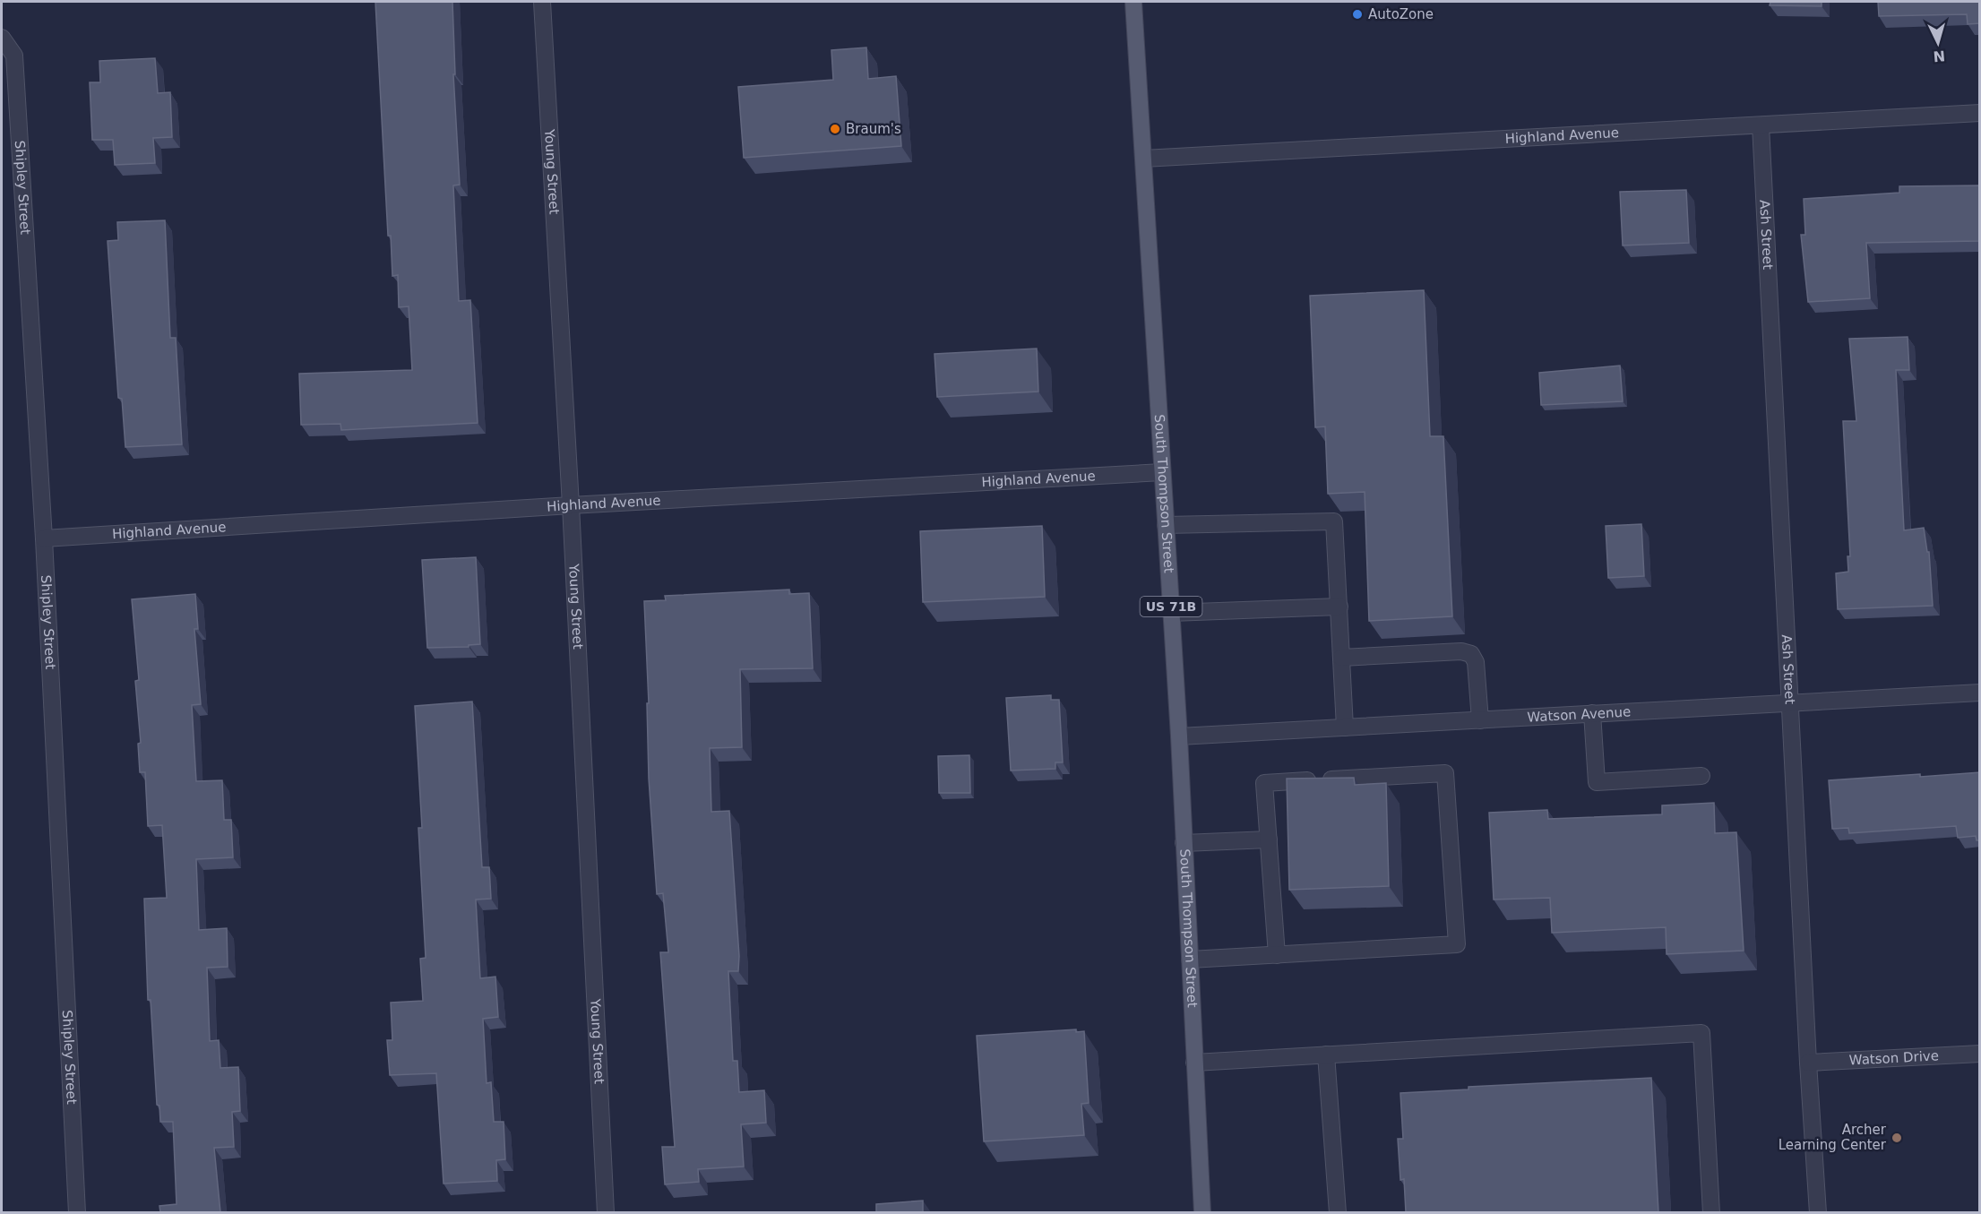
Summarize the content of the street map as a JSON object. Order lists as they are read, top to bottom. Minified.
{"streets":{"main road":["South Thompson Street","US 71B"],"street":["Highland Avenue","Young Street","Shipley Street","Ash Street","Watson Avenue","Watson Drive"]},"crossings":[["Highland Avenue","Young Street"],["Highland Avenue","Shipley Street"],["Highland Avenue","Ash Street"],["Highland Avenue","South Thompson Street"],["Ash Street","Watson Avenue"],["Ash Street","Watson Drive"],["South Thompson Street","Watson Avenue"]],"places":["AutoZone","Braum's","Archer Learning Center"],"north":"bottom"}
